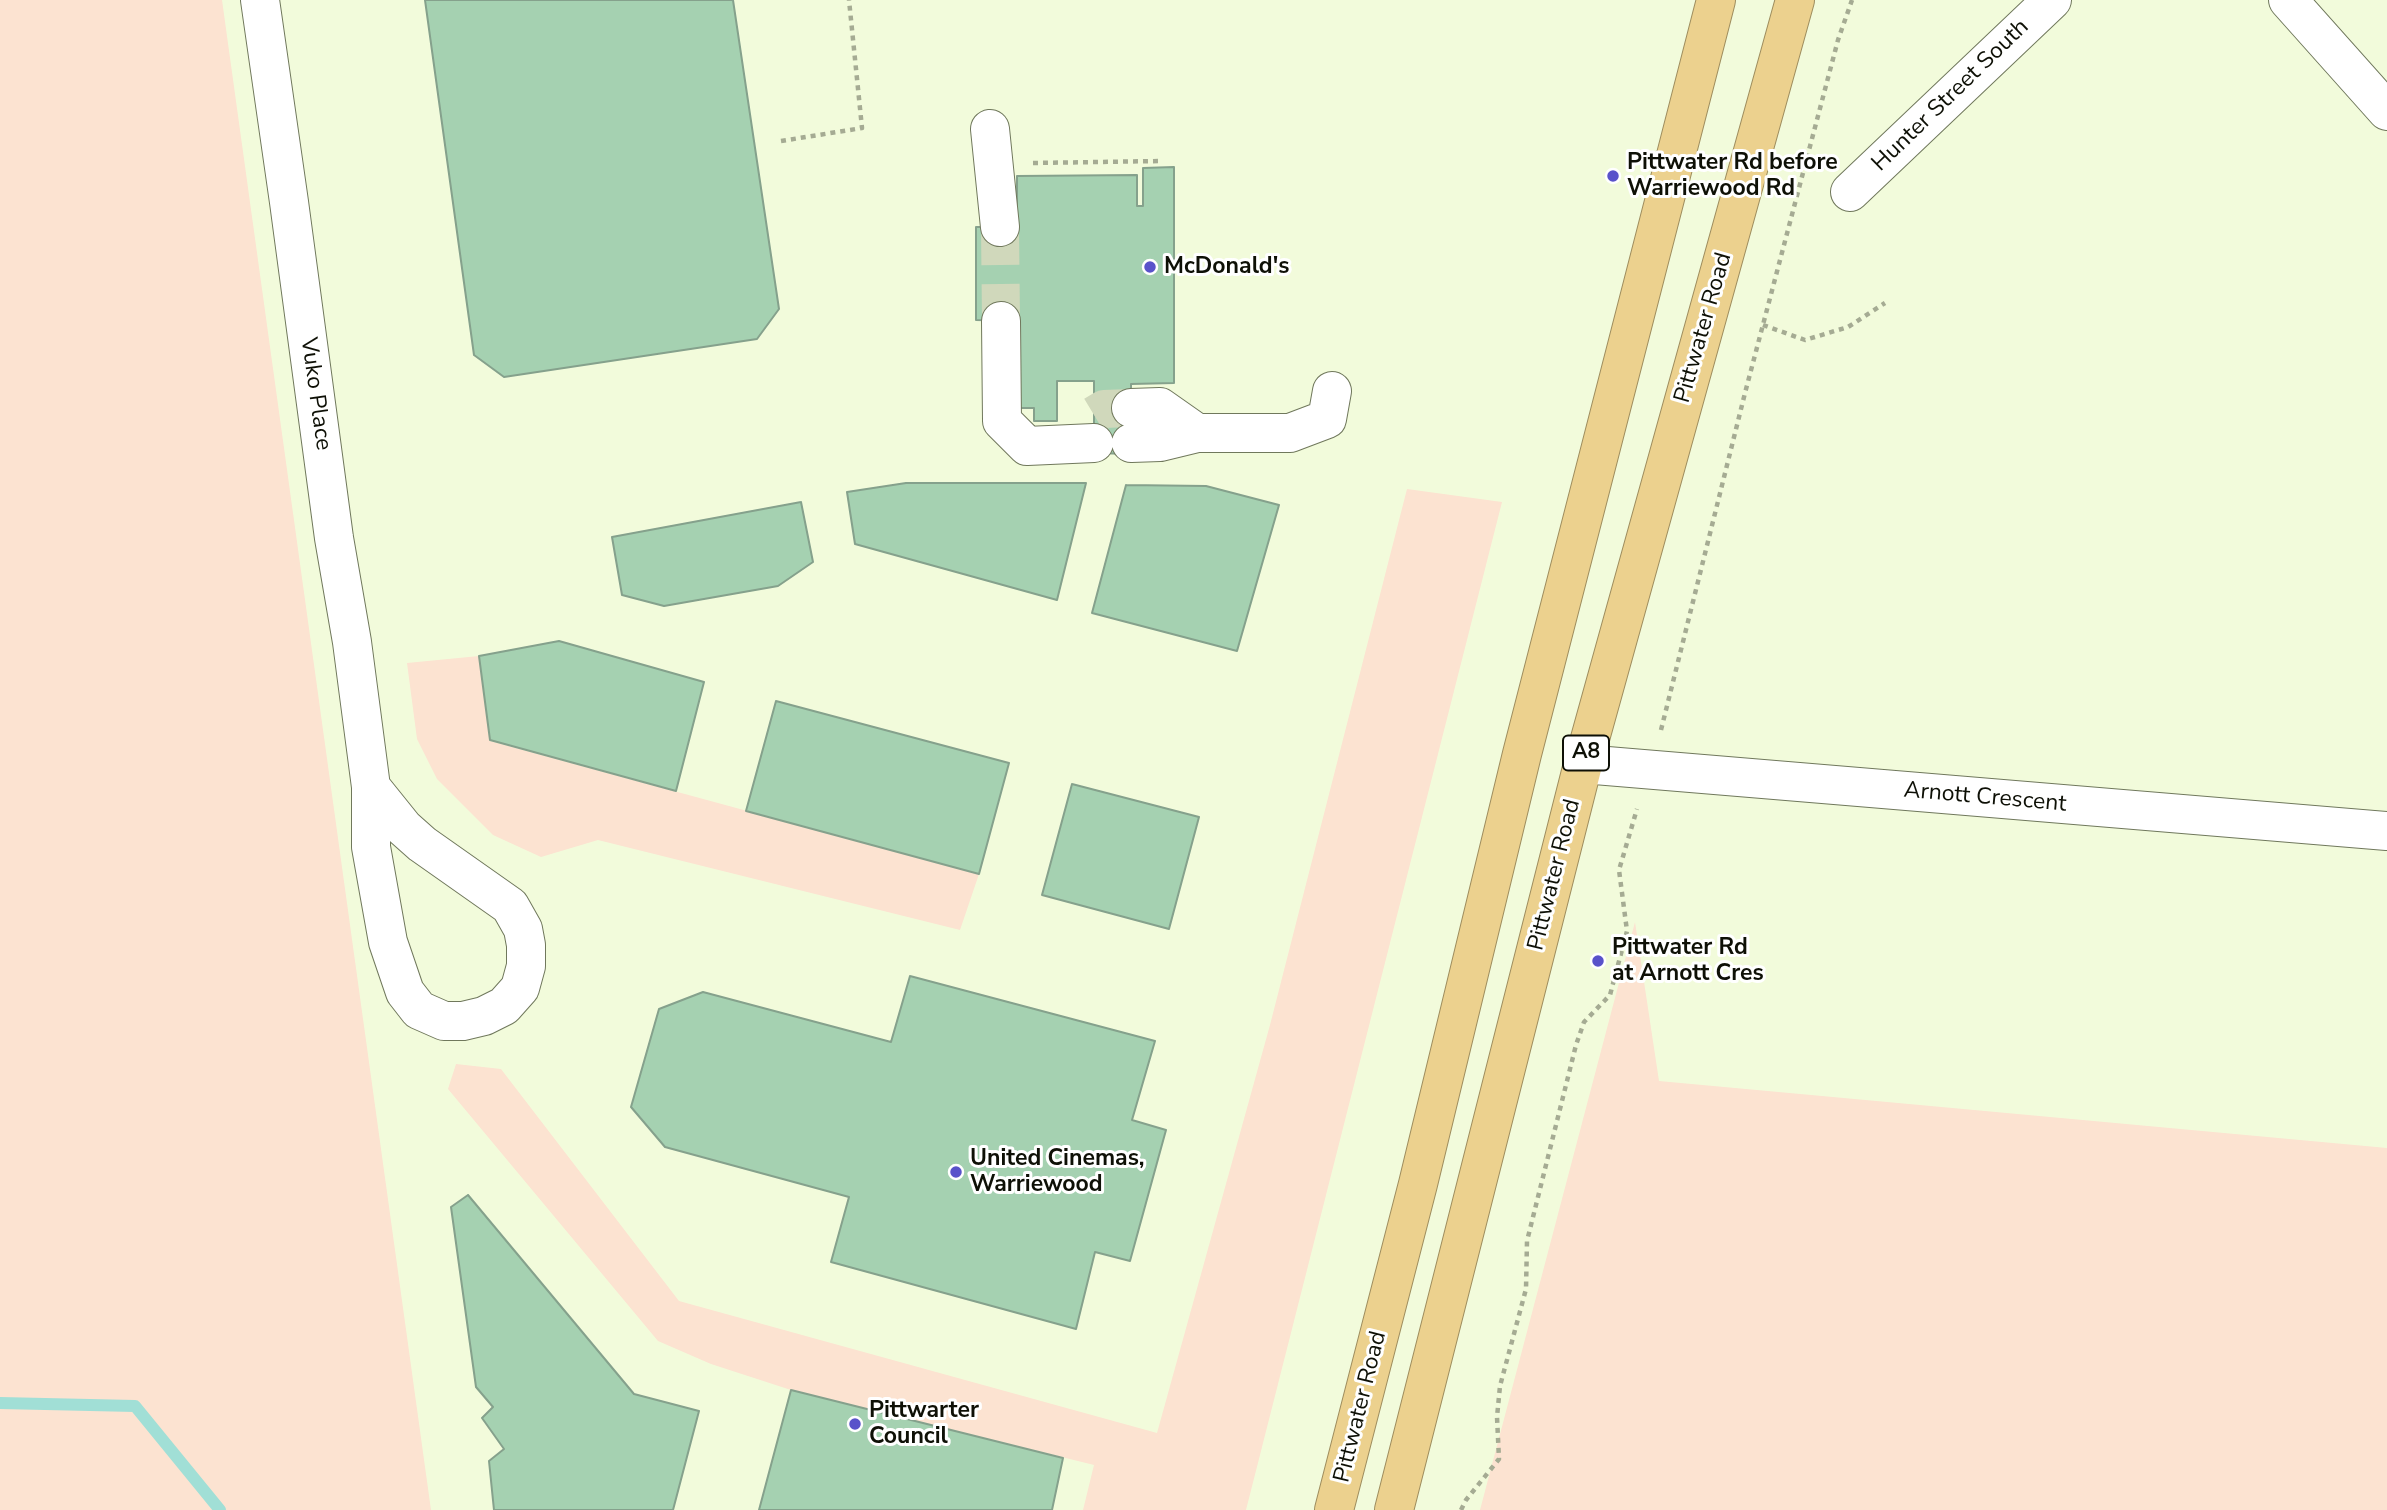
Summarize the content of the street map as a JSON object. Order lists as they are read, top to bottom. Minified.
{"streets":{"highway":["Pittwater Road","A8"],"street":["Hunter Street South","Vuko Place","Arnott Crescent"]},"crossings":[["Pittwater Road","Arnott Crescent"]],"places":["Pittwater Rd before Warriewood Rd","McDonald's","Pittwater Rd at Arnott Cres","United Cinemas, Warriewood","Pittwarter Council"]}
